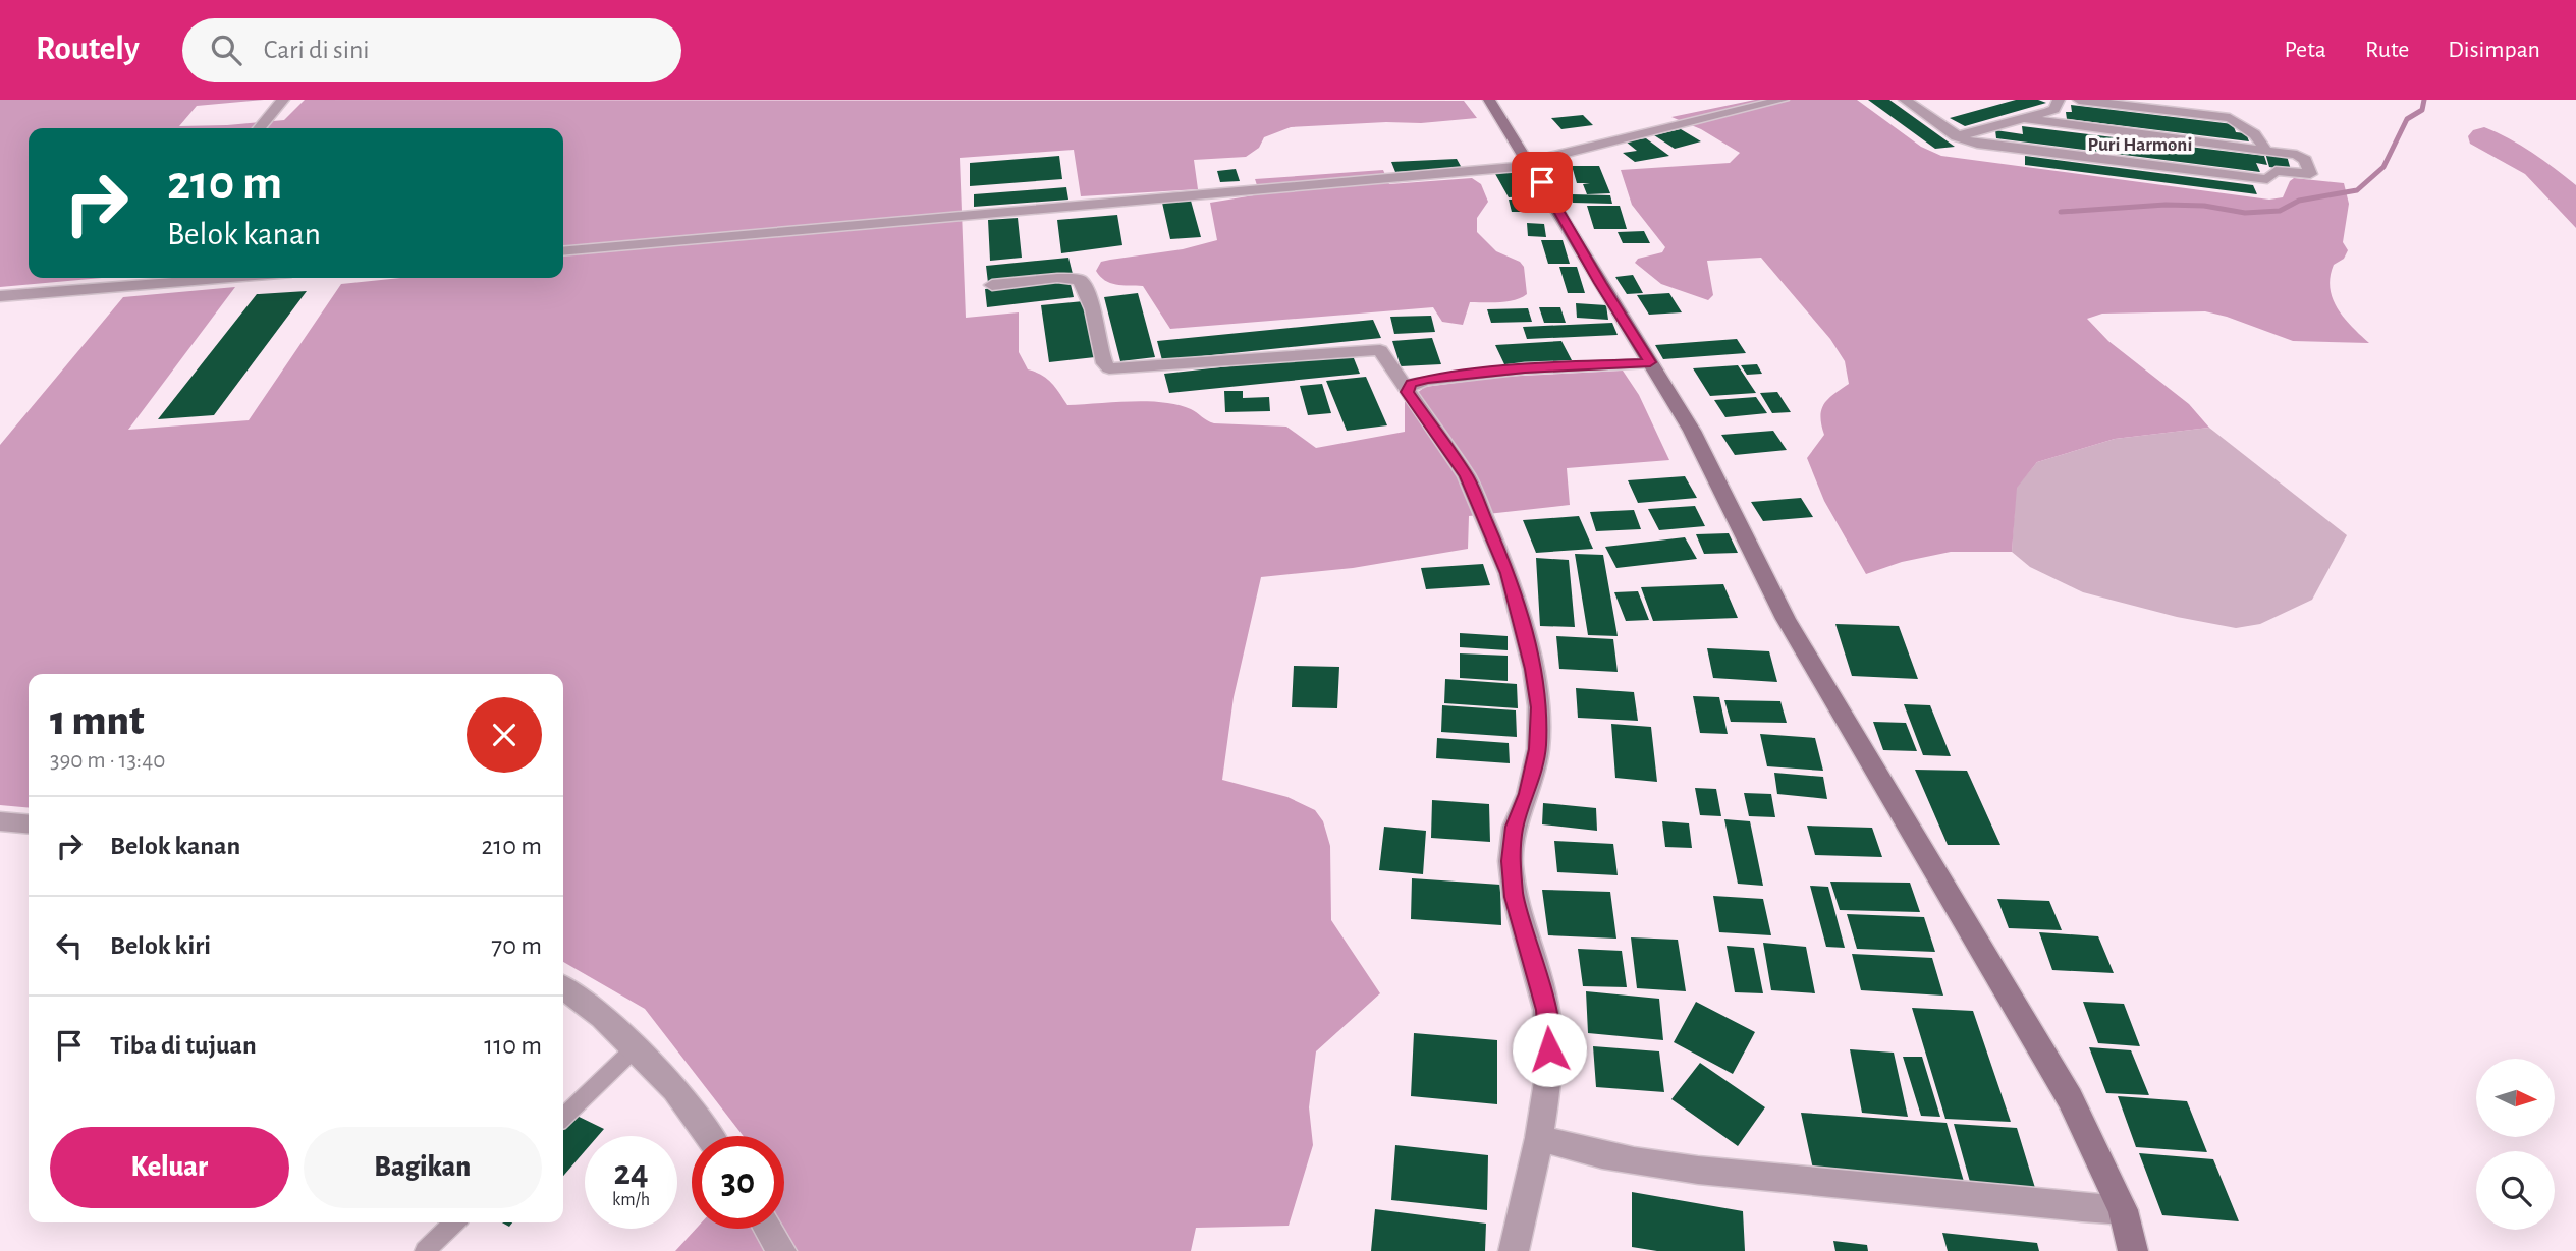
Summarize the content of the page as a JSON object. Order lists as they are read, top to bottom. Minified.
{"districts":["Puri Harmoni"],"north":"right","page":{"header":"Routely","search":"Cari di sini","nav":["Peta","Rute","Disimpan"],"turn":["210 m","Belok kanan"],"heading":["1 mnt","390 m · 13:40"],"list":[{"name":"Belok kanan","value":"210 m"},{"name":"Belok kiri","value":"70 m"},{"name":"Tiba di tujuan","value":"110 m"}],"buttons":["Keluar","Bagikan"],"speed":"24 km/h","limit":"30"}}
